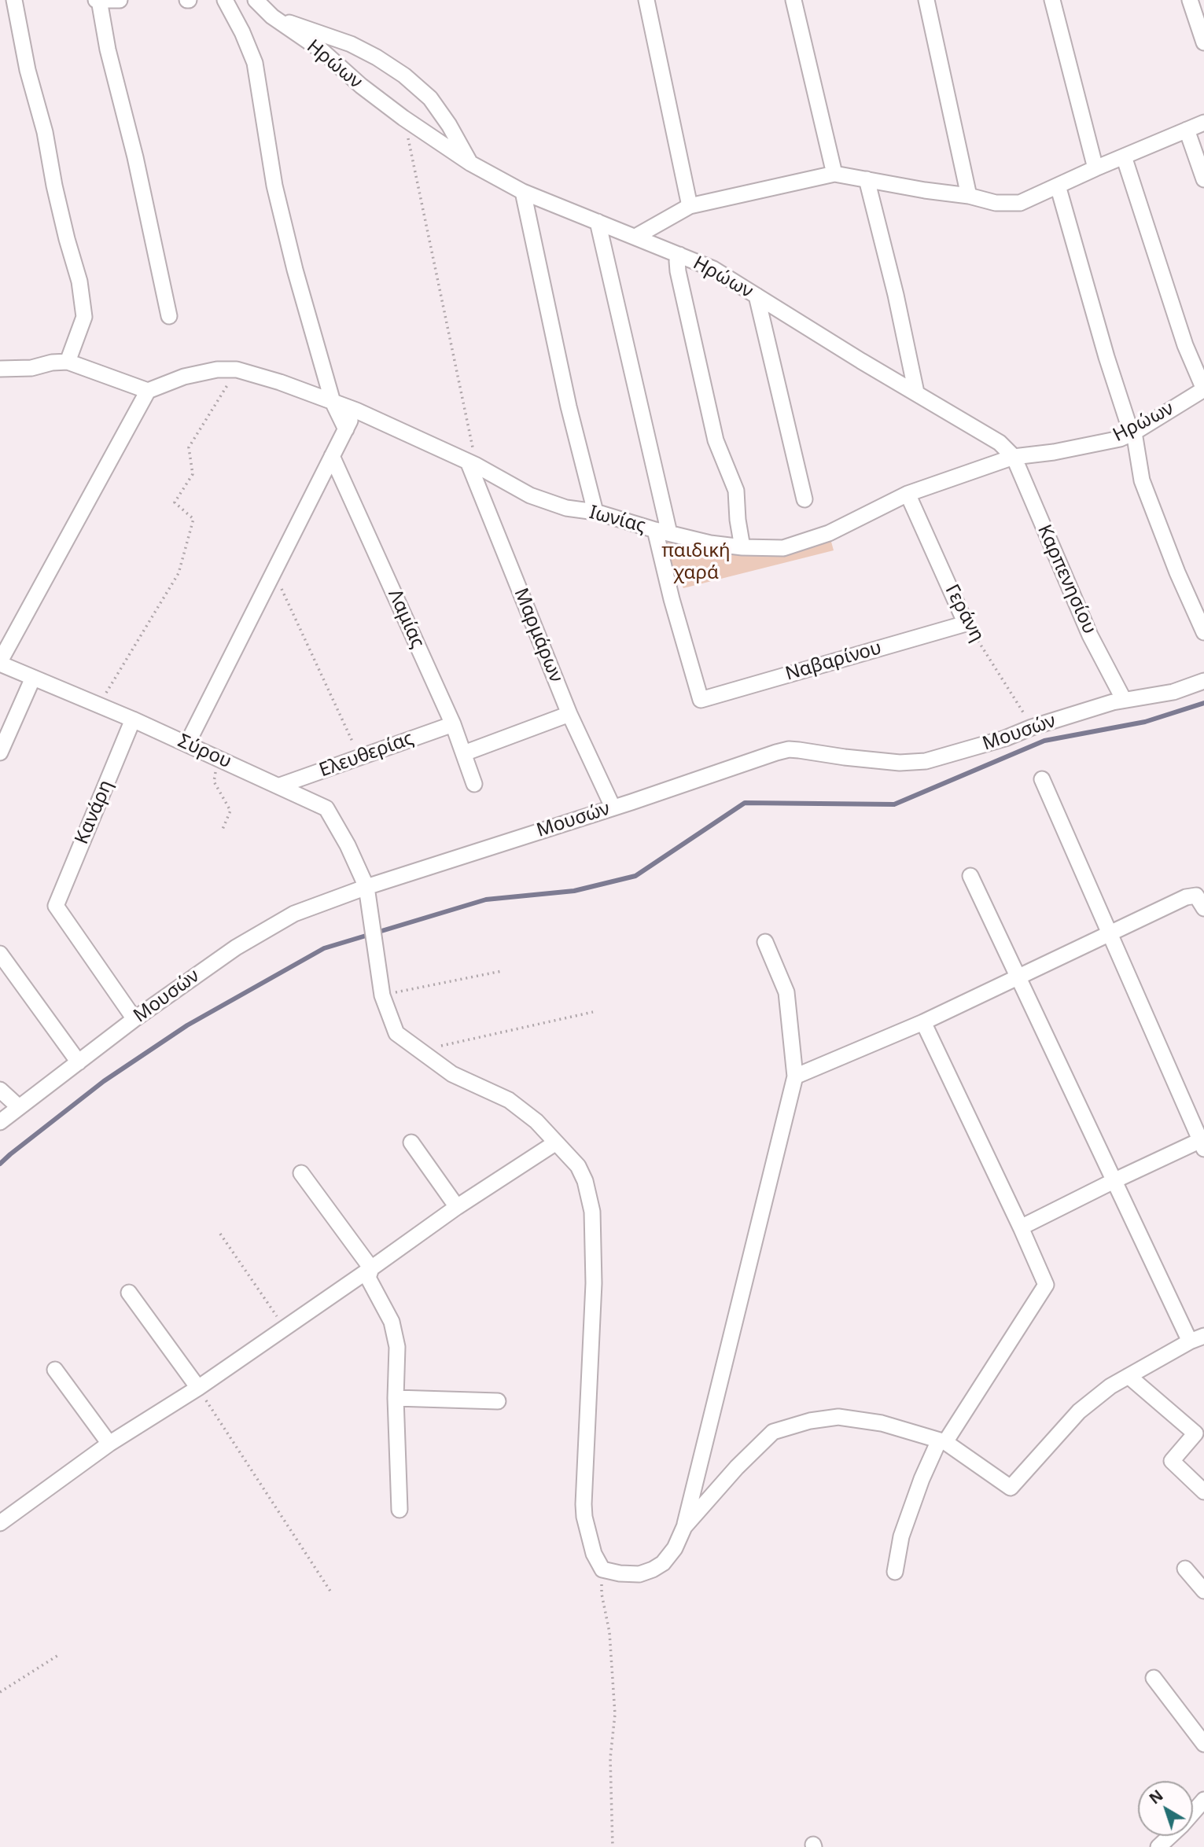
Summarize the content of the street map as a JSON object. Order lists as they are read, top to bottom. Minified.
{"streets":{"street":["Ηρώων","Ιωνίας","Καρπενησίου","Γεράνη","Λαμίας","Μαρμάρων","Ναβαρίνου","Μουσών","Σύρου","Ελευθερίας","Κανάρη"]},"crossings":[["Ηρώων","Ιωνίας"],["Ηρώων","Καρπενησίου"],["Ιωνίας","Καρπενησίου"],["Ιωνίας","Γεράνη"],["Ιωνίας","Μαρμάρων"],["Ιωνίας","Ναβαρίνου"],["Καρπενησίου","Μουσών"],["Γεράνη","Ναβαρίνου"],["Γεράνη","Μουσών"],["Λαμίας","Ελευθερίας"],["Μαρμάρων","Μουσών"],["Μουσών","Σύρου"],["Μουσών","Κανάρη"],["Σύρου","Ελευθερίας"],["Σύρου","Κανάρη"]],"parks":["παιδική χαρά"],"north":"top left"}
